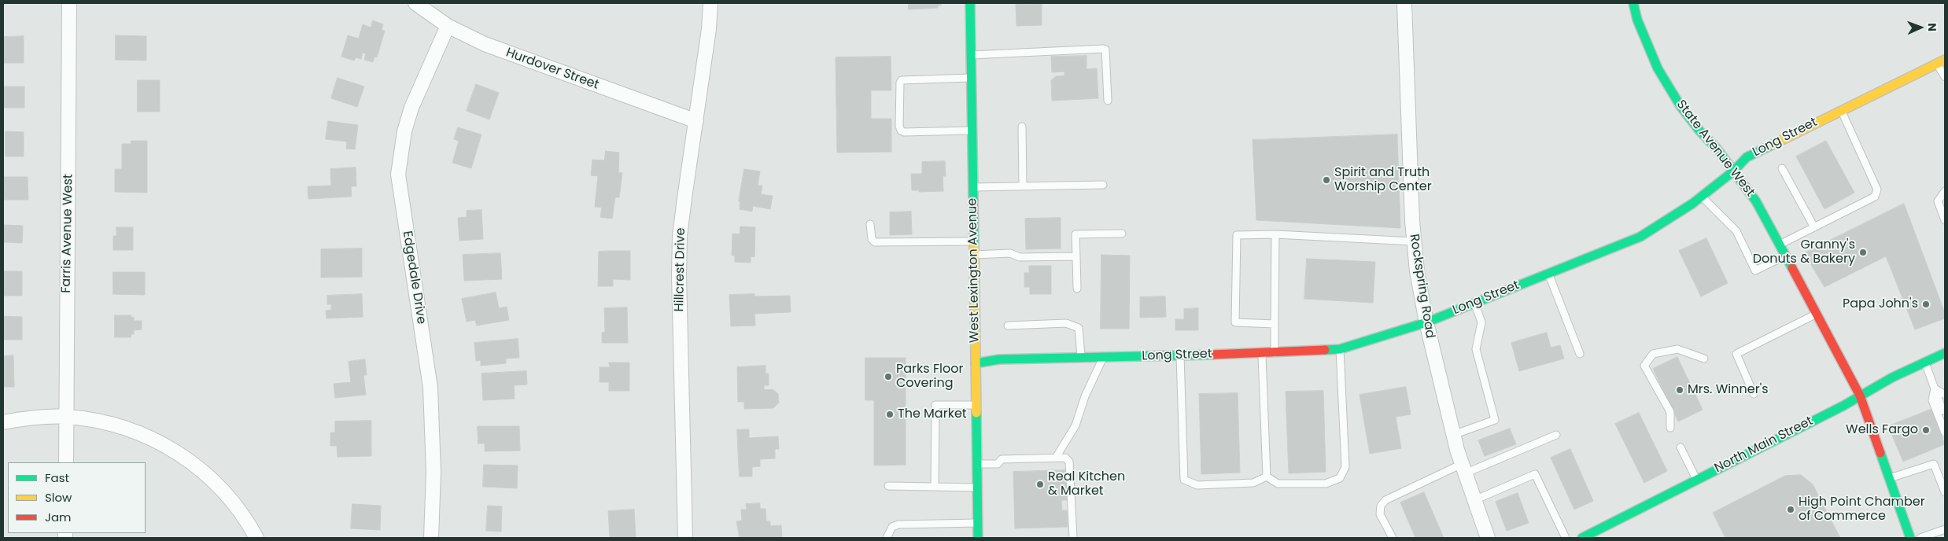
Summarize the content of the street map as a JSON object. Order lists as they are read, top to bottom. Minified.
{"streets":{"street":["Hurdover Street","Long Street","State Avenue West","Farris Avenue West","Hillcrest Drive","West Lexington Avenue","Edgedale Drive","Rockspring Road","North Main Street"]},"crossings":[["Hurdover Street","Hillcrest Drive"],["Hurdover Street","Edgedale Drive"],["Long Street","State Avenue West"],["Long Street","West Lexington Avenue"],["Long Street","Rockspring Road"],["State Avenue West","North Main Street"]],"places":["Spirit and Truth Worship Center","Granny's Donuts & Bakery","Papa John's","Parks Floor Covering","Mrs. Winner's","The Market","Wells Fargo","Real Kitchen & Market","High Point Chamber of Commerce"],"legend":["Fast","Slow","Jam"],"north":"right"}
